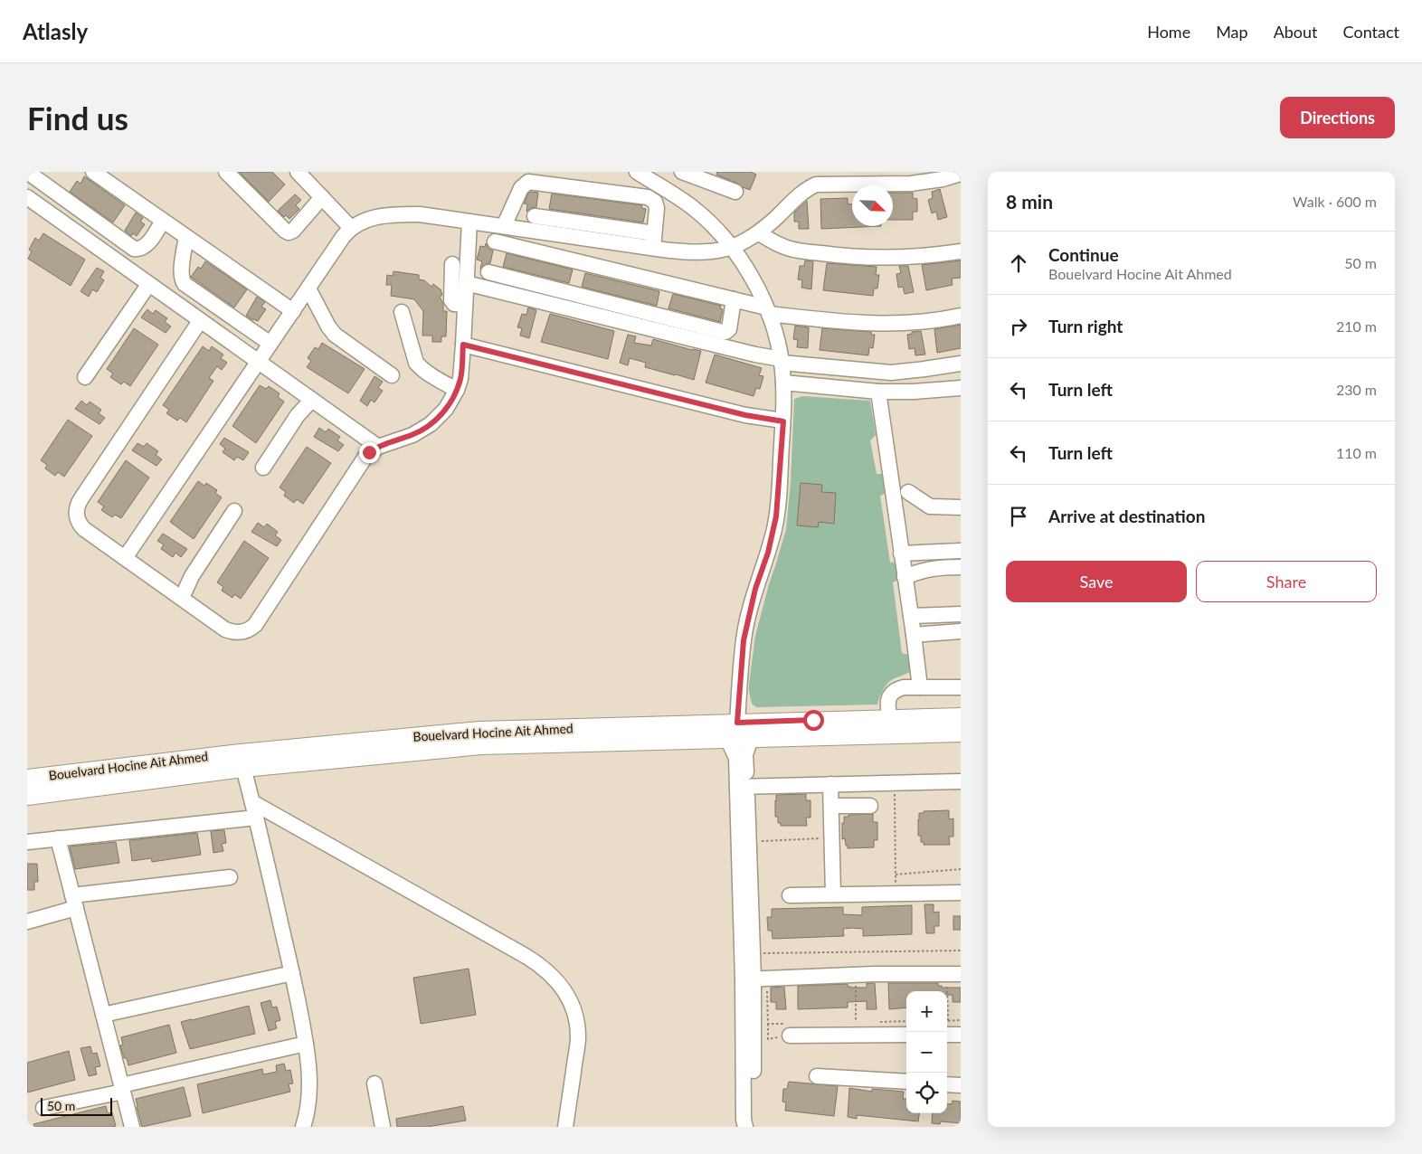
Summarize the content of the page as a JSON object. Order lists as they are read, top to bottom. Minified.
{"streets":{"main road":["Bouelvard Hocine Ait Ahmed"]},"scale_bar":"50 m","north":"bottom right","page":{"header":"Atlasly","nav":["Home","Map","About","Contact"],"buttons":["Directions",["Save","Share"]],"title":"Find us","heading":["8 min","Walk · 600 m"],"list":[["Continue","Bouelvard Hocine Ait Ahmed","50 m"],["Turn right","210 m"],["Turn left","230 m"],["Turn left","110 m"],"Arrive at destination"],"map_buttons":["+","−"],"scale":"50 m"}}
